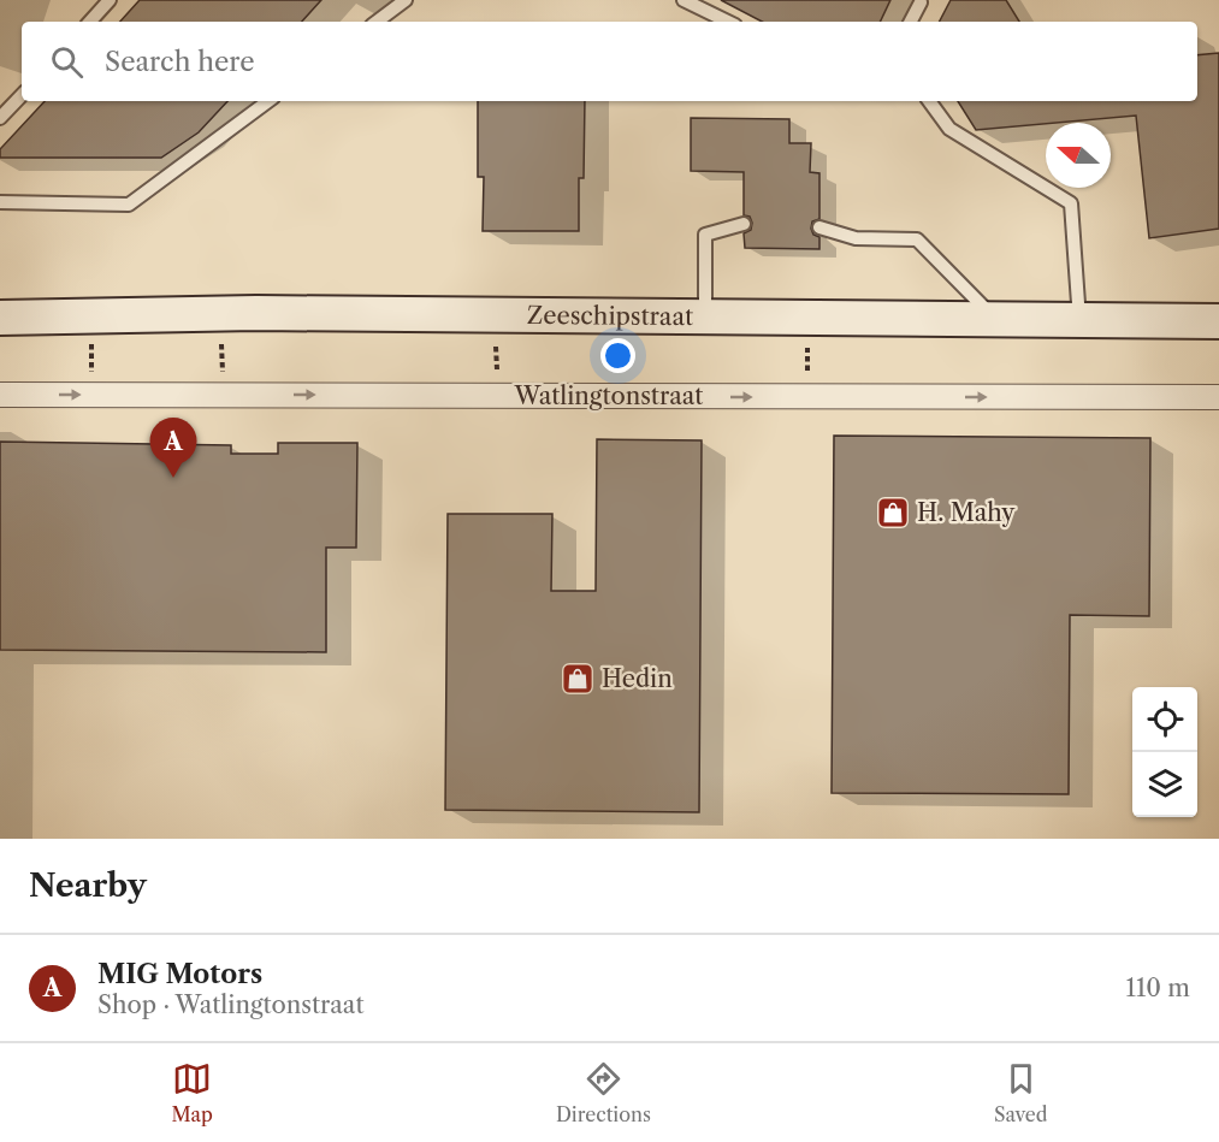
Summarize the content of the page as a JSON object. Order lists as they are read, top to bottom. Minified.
{"streets":{"main road":["Zeeschipstraat"],"street":["Watlingtonstraat"]},"one_way":["Watlingtonstraat"],"places":{"shop":["H. Mahy","Hedin"]},"north":"left","page":{"search":"Search here","pins":"A","heading":"Nearby","list":[{"mark":"A","name":"MIG Motors","note":"Shop · Watlingtonstraat","value":"110 m"}],"nav":["Map","Directions","Saved"]}}
